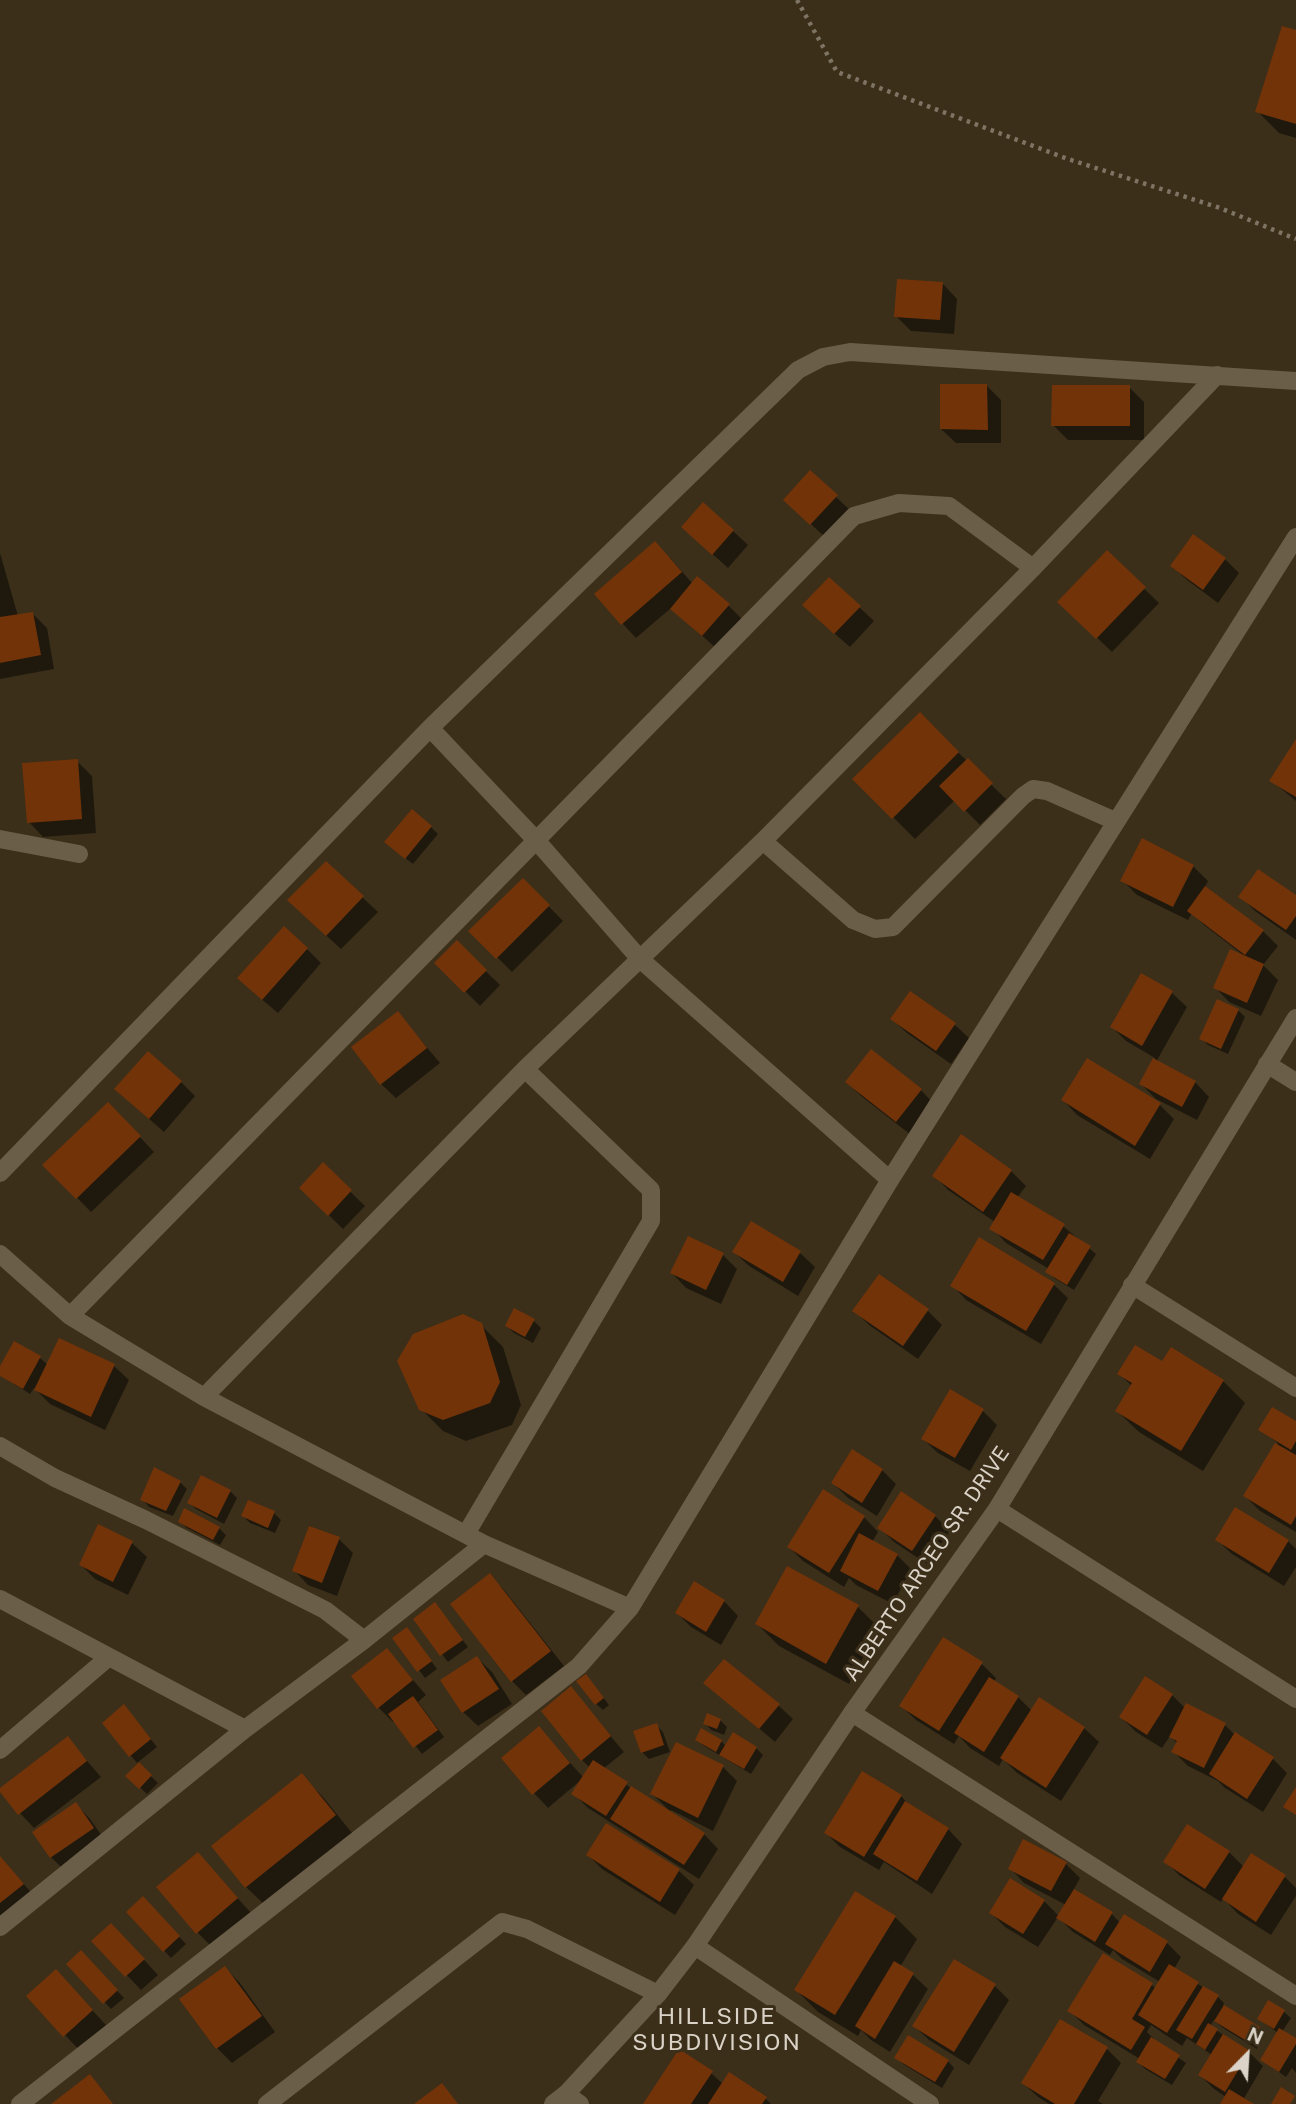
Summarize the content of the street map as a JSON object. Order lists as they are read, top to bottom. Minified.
{"streets":{"street":["ALBERTO ARCEO SR. DRIVE"]},"districts":["HILLSIDE SUBDIVISION"],"north":"top right"}
